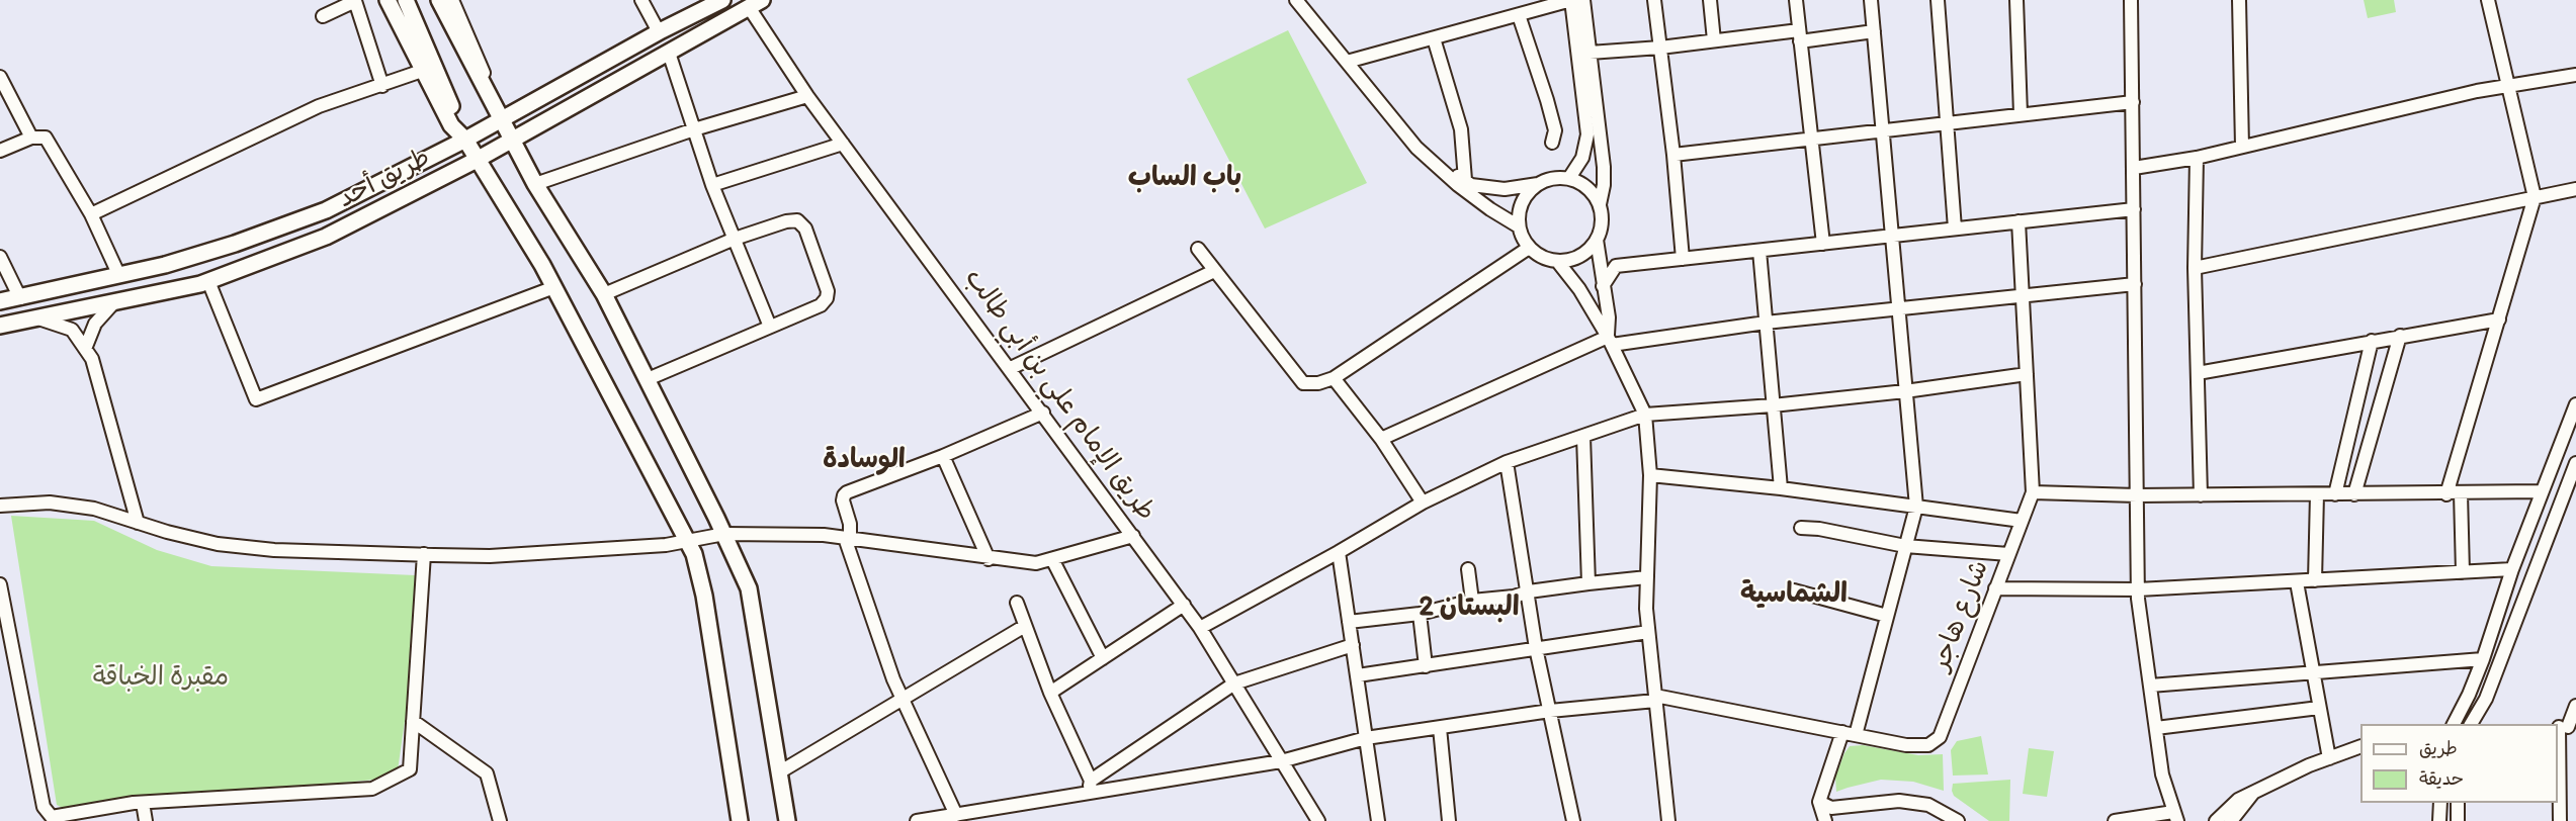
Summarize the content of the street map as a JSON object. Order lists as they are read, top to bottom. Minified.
{"streets":{"main road":["طريق أحد"],"street":["طريق الإمام علي بن أبي طالب","شارع هاجر"]},"crossings":[["طريق أحد","طريق الإمام علي بن أبي طالب"],["طريق الإمام علي بن أبي طالب","شارع هاجر"]],"districts":["باب الساب","الوسادة","الشماسية","البستان 2"],"parks":["مقبرة الخباقة"],"legend":["طريق","حديقة"]}
